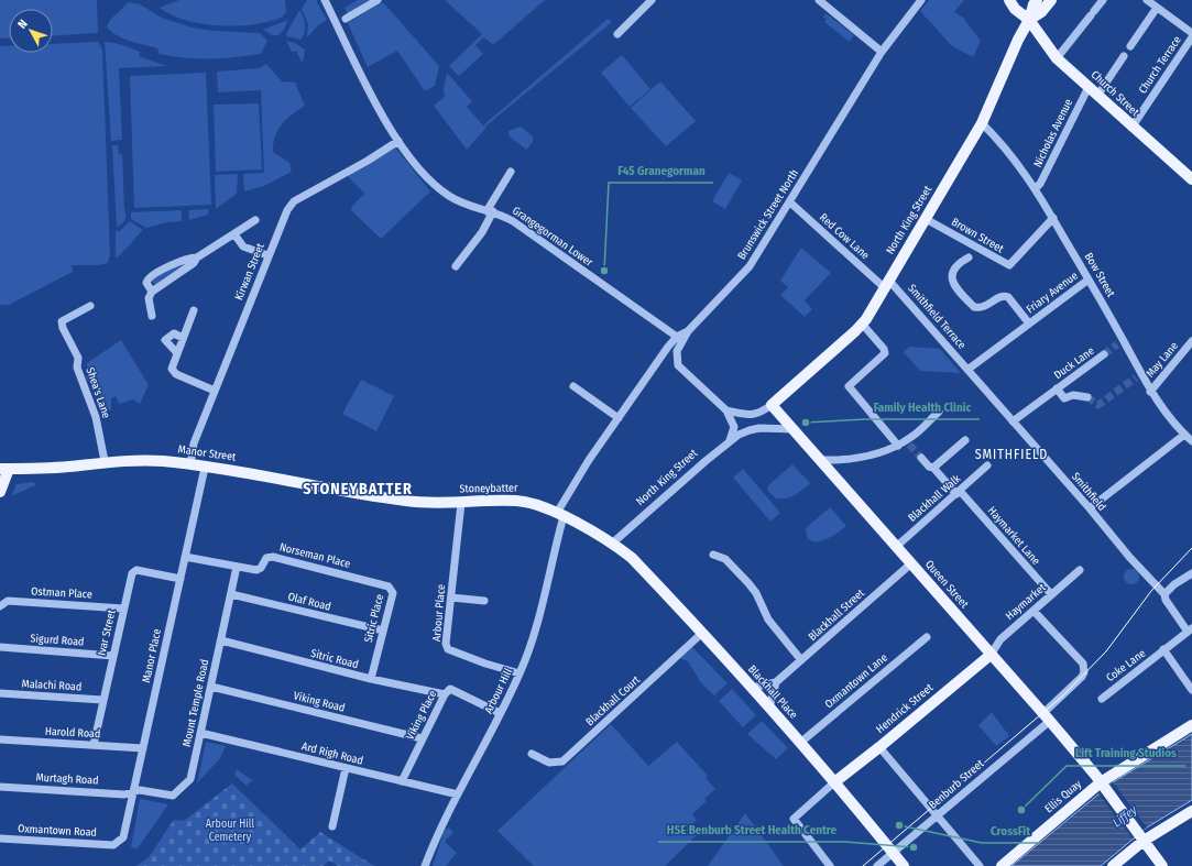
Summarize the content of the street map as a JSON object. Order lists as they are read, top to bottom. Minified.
{"streets":{"main road":["Church Street","North King Street","Manor Street","Stoneybatter","Queen Street","Blackhall Place","Hendrick Street","Ellis Quay"],"street":["Church Terrace","Nicholas Avenue","Brunswick Street North","Brown Street","Grangegorman Lower","Red Cow Lane","Kirwan Street","Bow Street","Friary Avenue","Smithfield Terrace","May Lane","Duck Lane","Shea's Lane","Smithfield","Blackhall Walk","Haymarket Lane","Norseman Place","Ostman Place","Olaf Road","Haymarket","Arbour Place","Blackhall Street","Sitric Place","Ivar Street","Sigurd Road","Manor Place","Sitric Road","Coke Lane","Oxmantown Lane","Malachi Road","Arbour Hill","Blackhall Court","Viking Road","Mount Temple Road","Viking Place","Harold Road","Ard Righ Road","Murtagh Road","Benburb Street","Oxmantown Road"]},"crossings":[["Church Terrace","Church Street"],["Church Street","Nicholas Avenue"],["Church Street","North King Street"],["Nicholas Avenue","Bow Street"],["Brunswick Street North","Grangegorman Lower"],["Brunswick Street North","Red Cow Lane"],["Brunswick Street North","Stoneybatter"],["Brunswick Street North","Arbour Hill"],["North King Street","Brown Street"],["North King Street","Red Cow Lane"],["North King Street","Bow Street"],["North King Street","Smithfield Terrace"],["North King Street","Stoneybatter"],["North King Street","Queen Street"],["North King Street","Blackhall Place"],["Brown Street","Bow Street"],["Grangegorman Lower","Kirwan Street"],["Red Cow Lane","Smithfield Terrace"],["Kirwan Street","Manor Street"],["Bow Street","Friary Avenue"],["Bow Street","May Lane"],["Friary Avenue","Smithfield Terrace"],["Friary Avenue","Smithfield"],["Smithfield Terrace","Smithfield"],["Duck Lane","Smithfield"],["Shea's Lane","Manor Street"],["Manor Street","Stoneybatter"],["Manor Street","Manor Place"],["Stoneybatter","Arbour Place"],["Stoneybatter","Arbour Hill"],["Stoneybatter","Blackhall Place"],["Smithfield","Coke Lane"],["Blackhall Walk","Haymarket Lane"],["Blackhall Walk","Queen Street"],["Haymarket Lane","Haymarket"],["Norseman Place","Sitric Place"],["Norseman Place","Manor Place"],["Norseman Place","Mount Temple Road"],["Queen Street","Haymarket"],["Queen Street","Blackhall Street"],["Queen Street","Hendrick Street"],["Queen Street","Benburb Street"],["Queen Street","Ellis Quay"],["Ostman Place","Ivar Street"],["Olaf Road","Sitric Place"],["Olaf Road","Mount Temple Road"],["Haymarket","Hendrick Street"],["Haymarket","Benburb Street"],["Arbour Place","Arbour Hill"],["Blackhall Street","Blackhall Place"],["Sitric Place","Sitric Road"],["Ivar Street","Sigurd Road"],["Ivar Street","Manor Place"],["Ivar Street","Malachi Road"],["Ivar Street","Harold Road"],["Manor Place","Mount Temple Road"],["Manor Place","Harold Road"],["Manor Place","Murtagh Road"],["Manor Place","Oxmantown Road"],["Sitric Road","Mount Temple Road"],["Sitric Road","Viking Place"],["Oxmantown Lane","Blackhall Place"],["Arbour Hill","Viking Place"],["Arbour Hill","Ard Righ Road"],["Blackhall Place","Blackhall Court"],["Blackhall Place","Hendrick Street"],["Blackhall Place","Benburb Street"],["Viking Road","Mount Temple Road"],["Viking Road","Viking Place"],["Mount Temple Road","Ard Righ Road"],["Mount Temple Road","Murtagh Road"],["Viking Place","Ard Righ Road"]],"districts":["SMITHFIELD","STONEYBATTER"],"water":["Liffey"],"parks":["Arbour Hill Cemetery"],"places":["F45 Granegorman","Family Health Clinic","Lift Training Studios","CrossFit","HSE Benburb Street Health Centre"],"north":"top left"}
